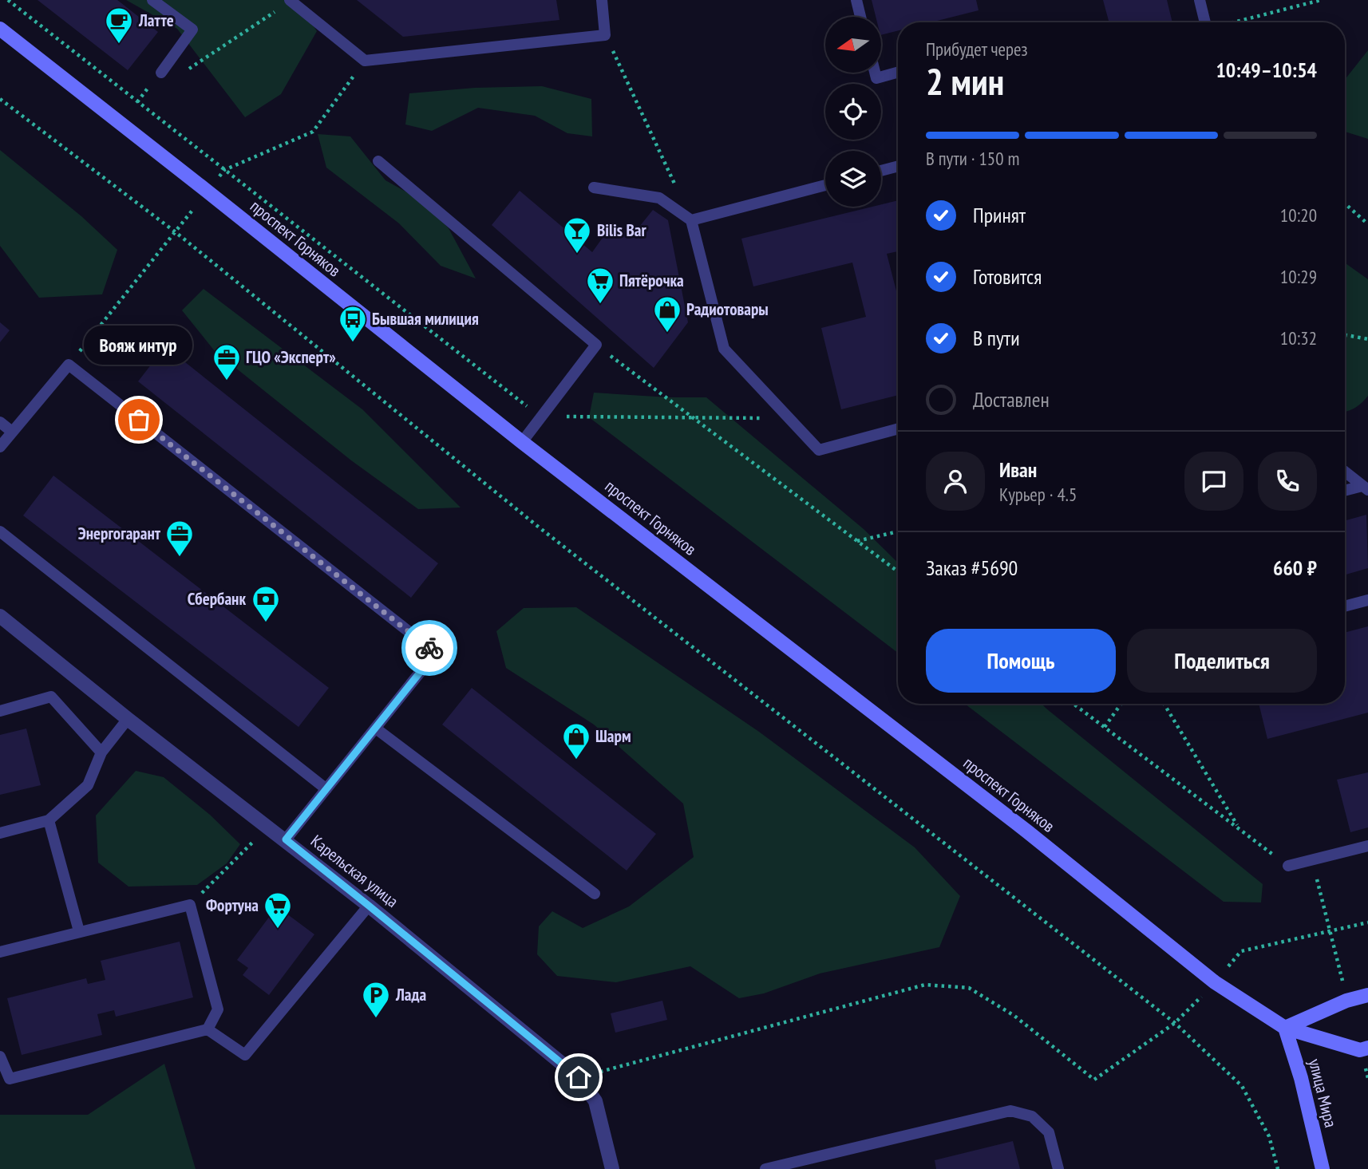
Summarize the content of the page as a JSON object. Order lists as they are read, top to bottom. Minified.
{"streets":{"main road":["проспект Горняков","улица Мира"],"street":["Карельская улица"]},"crossings":[["проспект Горняков","улица Мира"]],"places":{"cafe":["Латте"],"bar":["Bilis Bar"],"supermarket":["Пятёрочка","Фортуна"],"shop":["Радиотовары","Шарм"],"bus stop":["Бывшая милиция"],"office":["ГЦО «Эксперт»","Энергогарант"],"other":["Вояж интур"],"bank":["Сбербанк"],"parking":["Лада"]},"north":"left","page":{"heading":["2 мин","Прибудет через","10:49–10:54"],"panel":["Иван","Курьер · 4.5","Заказ #5690","660 ₽"],"bar":"В пути · 150 m","list":[["Принят","10:20"],["Готовится","10:29"],["В пути","10:32"],"Доставлен"],"bubble":"Вояж интур","buttons":["Помощь","Поделиться"]}}
